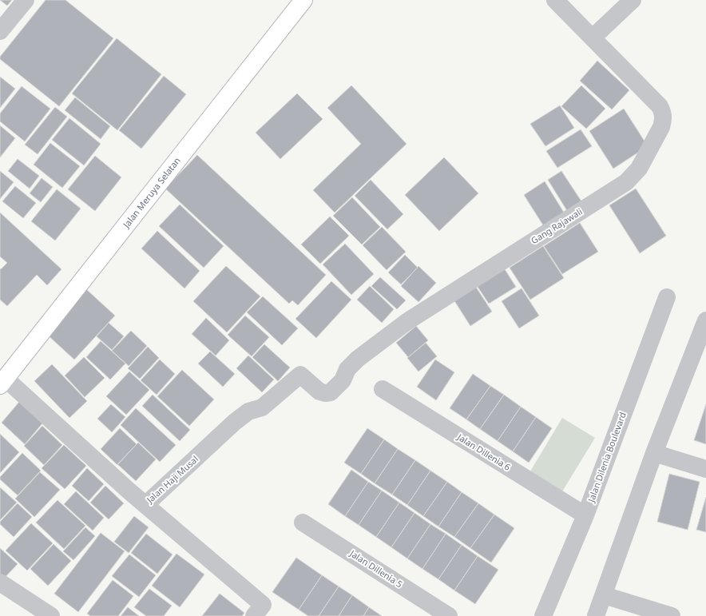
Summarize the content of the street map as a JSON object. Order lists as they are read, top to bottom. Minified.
{"streets":{"main road":["Jalan Meruya Selatan"],"street":["Gang Rajawali","Jalan Dillenia 6","Jalan Dilenia Boulevard","Jalan Haji Musal","Jalan Dillenia 5"]},"crossings":[["Jalan Meruya Selatan","Jalan Haji Musal"],["Gang Rajawali","Jalan Haji Musal"],["Jalan Dillenia 6","Jalan Dilenia Boulevard"]]}
